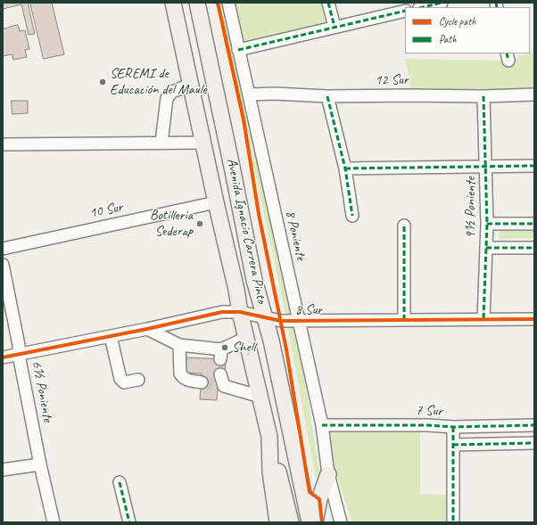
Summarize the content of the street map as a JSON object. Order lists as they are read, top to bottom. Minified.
{"streets":{"main road":["Avenida Ignacio Carrera Pinto"],"street":["12 Sur","9½ Poniente","10 Sur","8 Poniente","8 Sur","6½ Poniente","7 Sur"]},"crossings":[["12 Sur","9½ Poniente"],["12 Sur","8 Poniente"],["9½ Poniente","8 Sur"],["10 Sur","Avenida Ignacio Carrera Pinto"],["Avenida Ignacio Carrera Pinto","8 Sur"],["8 Poniente","8 Sur"],["8 Poniente","7 Sur"],["8 Sur","6½ Poniente"]],"places":["SEREMI de Educación del Maule","Botilleria Sederap","Shell"],"legend":["Cycle path","Path"]}
